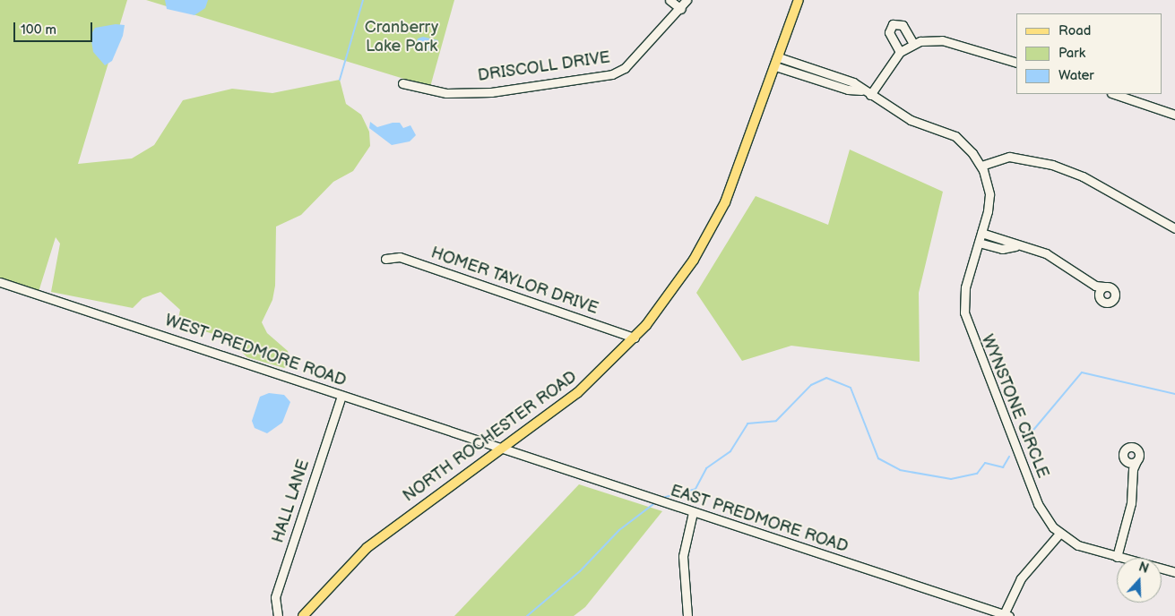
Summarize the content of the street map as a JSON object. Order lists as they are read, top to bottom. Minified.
{"streets":{"main road":["NORTH ROCHESTER ROAD"],"street":["DRISCOLL DRIVE","HOMER TAYLOR DRIVE","WEST PREDMORE ROAD","WYNSTONE CIRCLE","HALL LANE","EAST PREDMORE ROAD"]},"crossings":[["HOMER TAYLOR DRIVE","NORTH ROCHESTER ROAD"],["WEST PREDMORE ROAD","NORTH ROCHESTER ROAD"],["WEST PREDMORE ROAD","HALL LANE"],["WEST PREDMORE ROAD","EAST PREDMORE ROAD"],["WYNSTONE CIRCLE","NORTH ROCHESTER ROAD"],["NORTH ROCHESTER ROAD","EAST PREDMORE ROAD"]],"parks":["Cranberry Lake Park"],"legend":["Road","Park","Water"],"scale_bar":"100 m","north":"top"}
